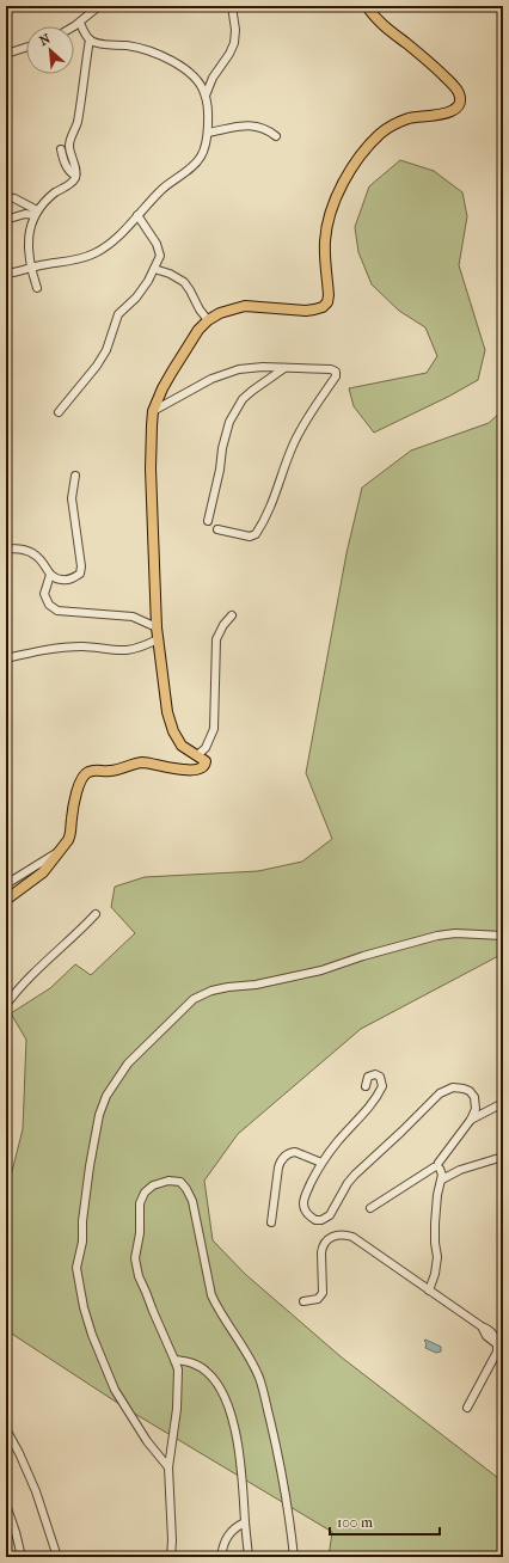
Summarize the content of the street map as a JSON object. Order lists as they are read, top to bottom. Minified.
{"scale_bar":"100 m","north":"top left"}
